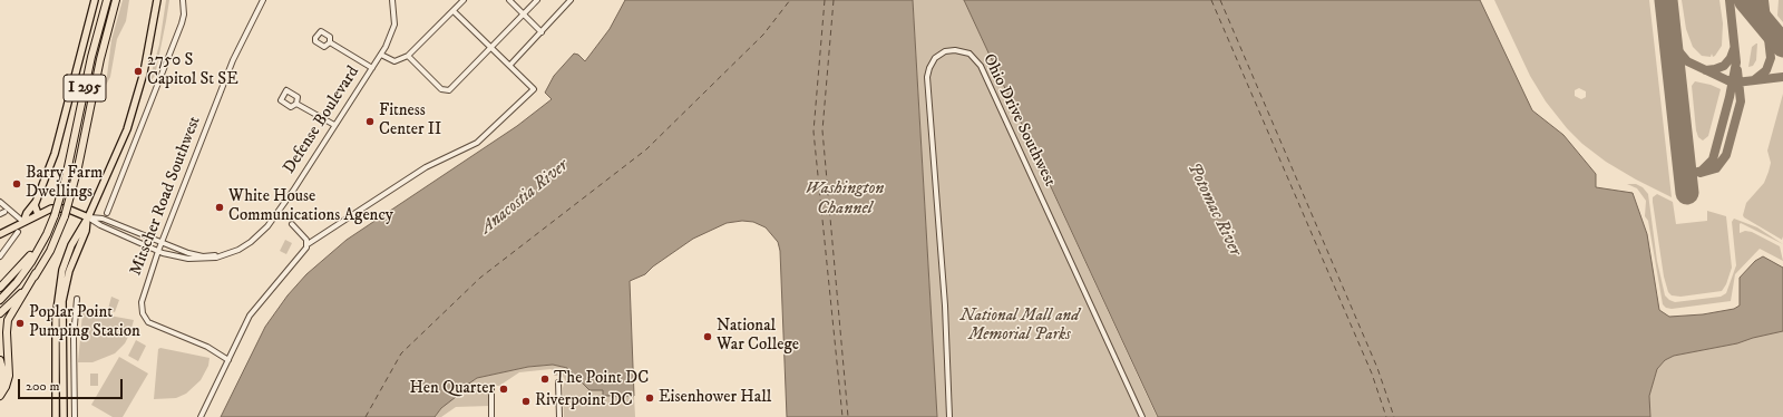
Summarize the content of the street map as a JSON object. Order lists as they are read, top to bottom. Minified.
{"streets":{"highway":["I 295"],"street":["Defense Boulevard","Ohio Drive Southwest","Mitscher Road Southwest"]},"crossings":[["Defense Boulevard","Mitscher Road Southwest"]],"water":["Washington Channel","Anacostia River","Potomac River"],"parks":["National Mall and Memorial Parks"],"places":["2750 S Capitol St SE","Fitness Center II","Barry Farm Dwellings","White House Communications Agency","Poplar Point Pumping Station","National War College","The Point DC","Hen Quarter","Eisenhower Hall","Riverpoint DC"],"scale_bar":"200 m"}
